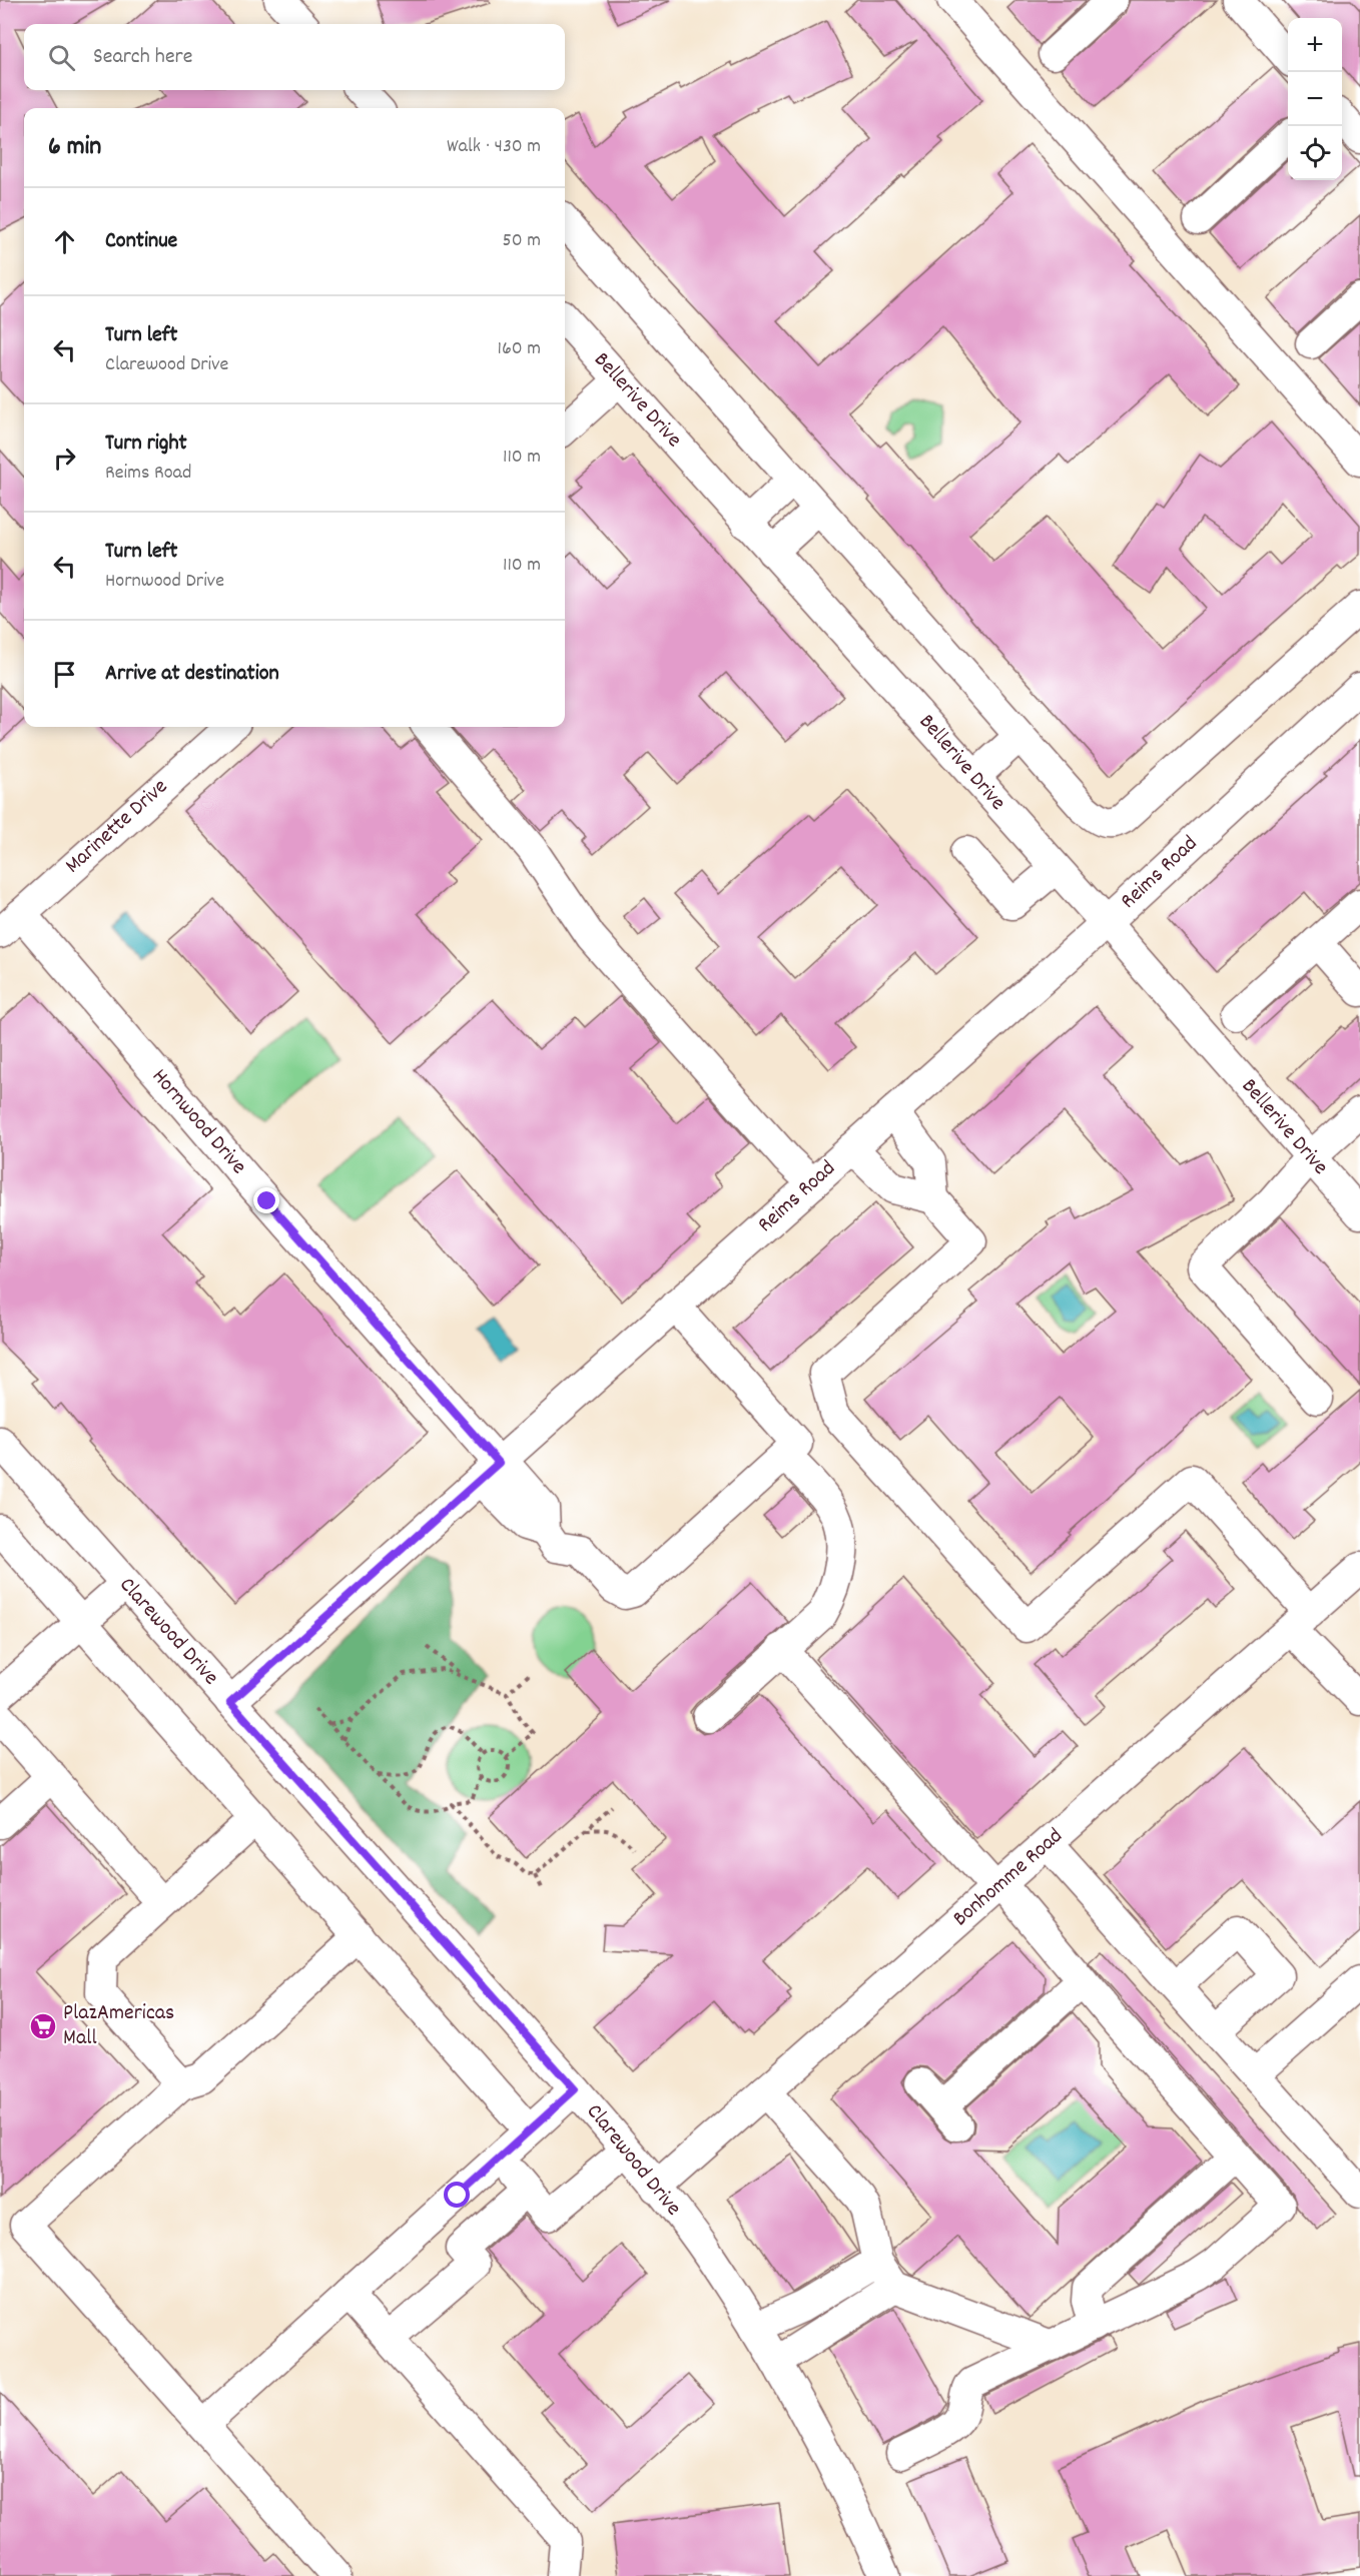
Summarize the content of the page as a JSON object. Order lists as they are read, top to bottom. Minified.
{"streets":{"street":["Bellerive Drive","Marinette Drive","Reims Road","Hornwood Drive","Clarewood Drive","Bonhomme Road"]},"crossings":[["Bellerive Drive","Reims Road"],["Marinette Drive","Hornwood Drive"],["Reims Road","Hornwood Drive"],["Reims Road","Clarewood Drive"],["Clarewood Drive","Bonhomme Road"]],"places":{"supermarket":["PlazAmericas Mall"]},"page":{"map_buttons":["+","−"],"search":"Search here","heading":["6 min","Walk · 430 m"],"list":[["Continue","50 m"],["Turn left","Clarewood Drive","160 m"],["Turn right","Reims Road","110 m"],["Turn left","Hornwood Drive","110 m"],"Arrive at destination"]}}
